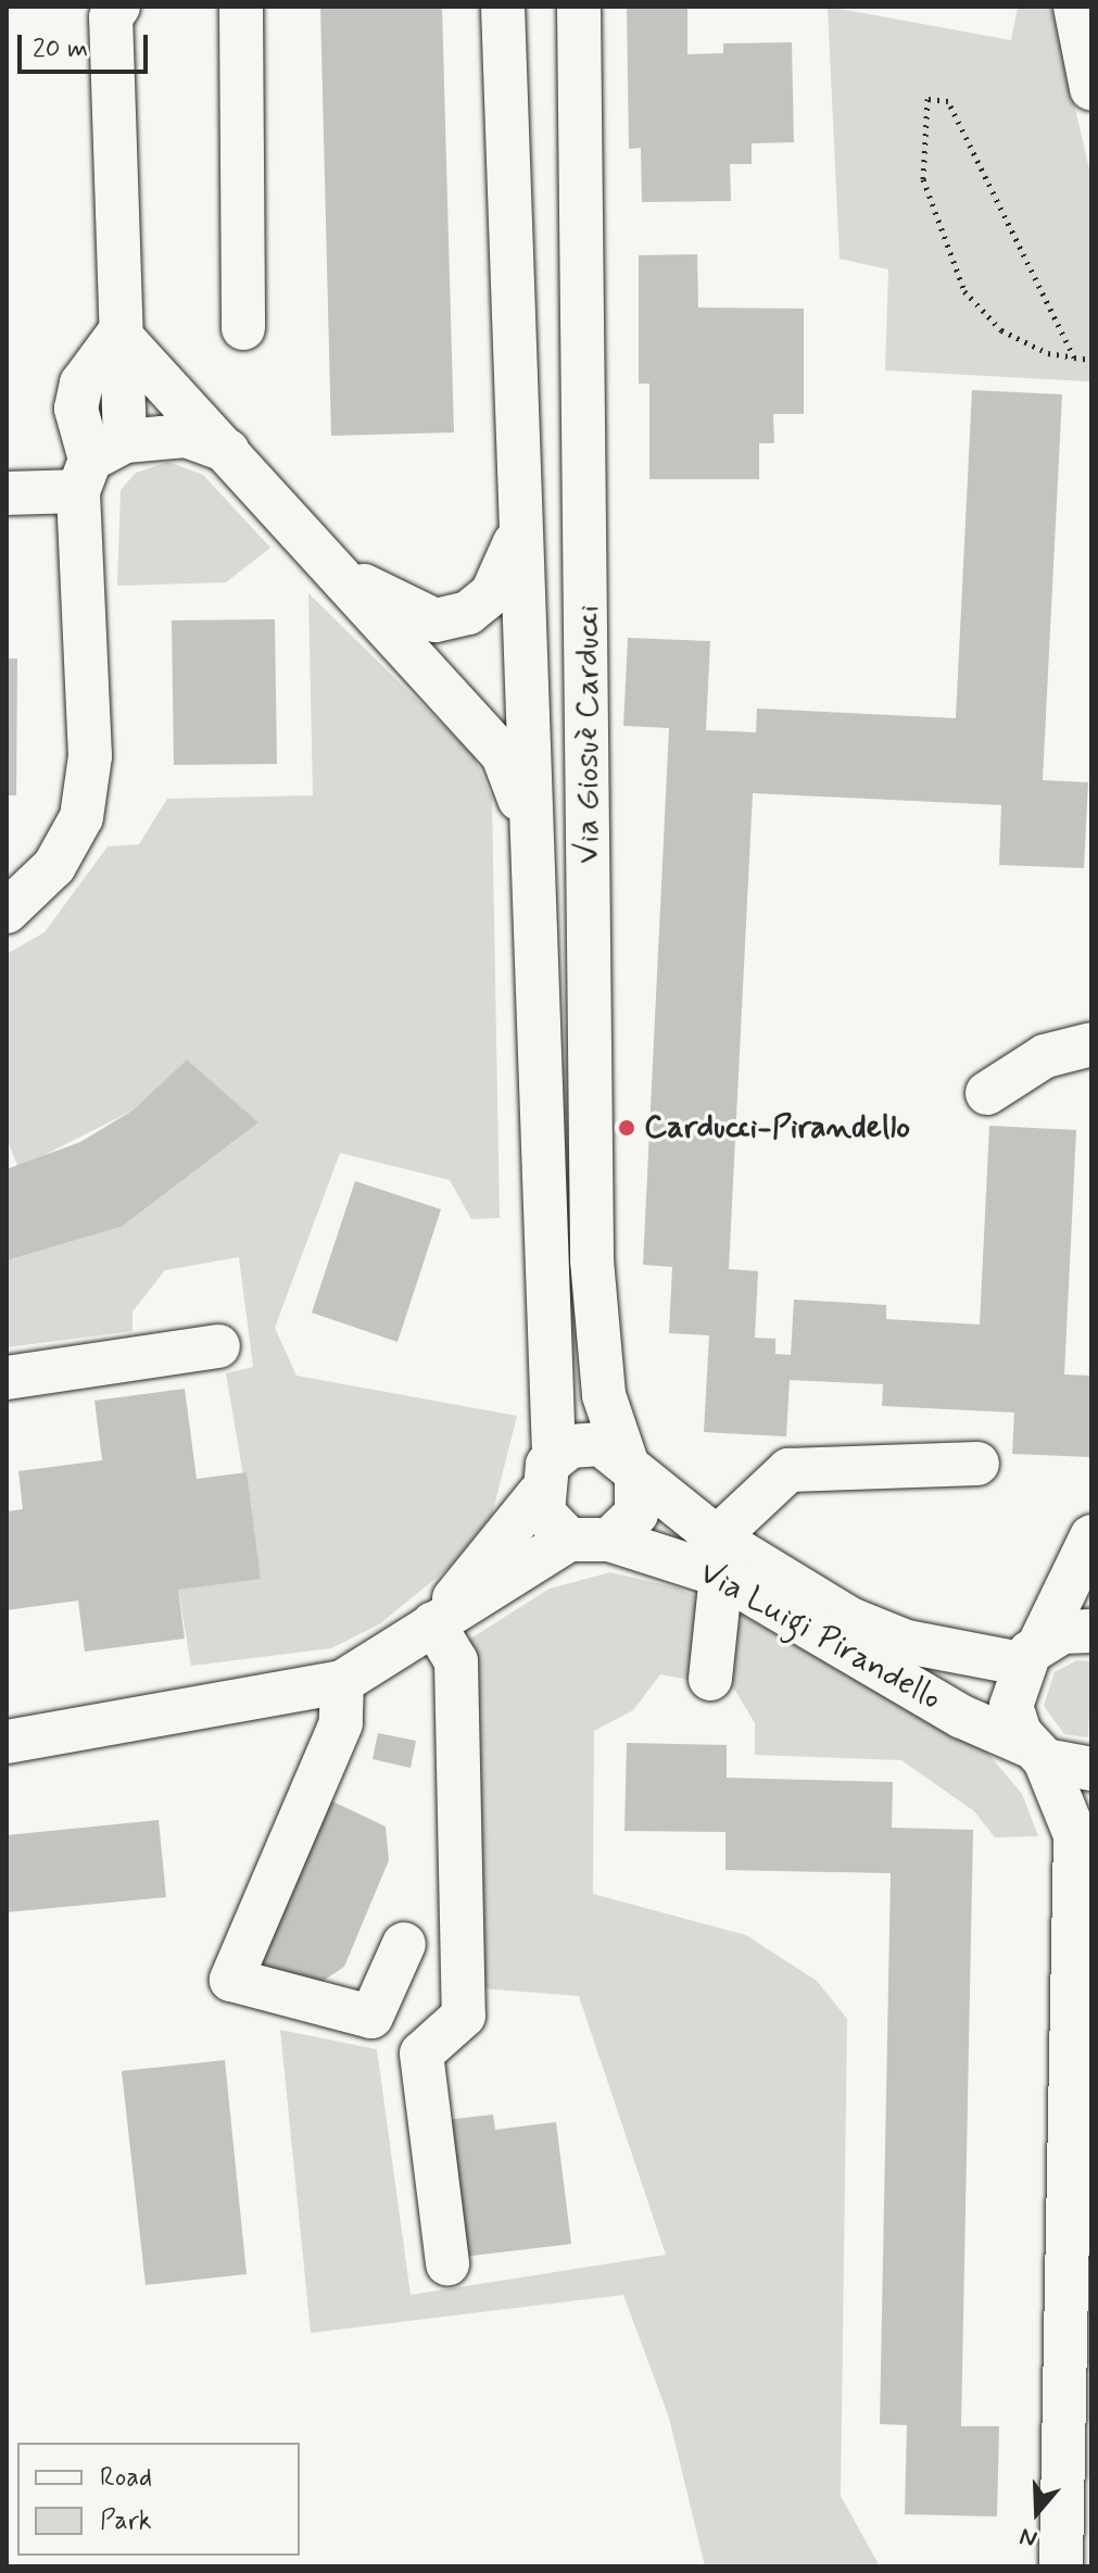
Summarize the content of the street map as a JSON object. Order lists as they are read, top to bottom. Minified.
{"streets":{"street":["Via Giosuè Carducci","Via Luigi Pirandello"]},"crossings":[["Via Giosuè Carducci","Via Luigi Pirandello"]],"places":["Carducci-Pirandello"],"legend":["Road","Park"],"scale_bar":"20 m","north":"bottom"}
